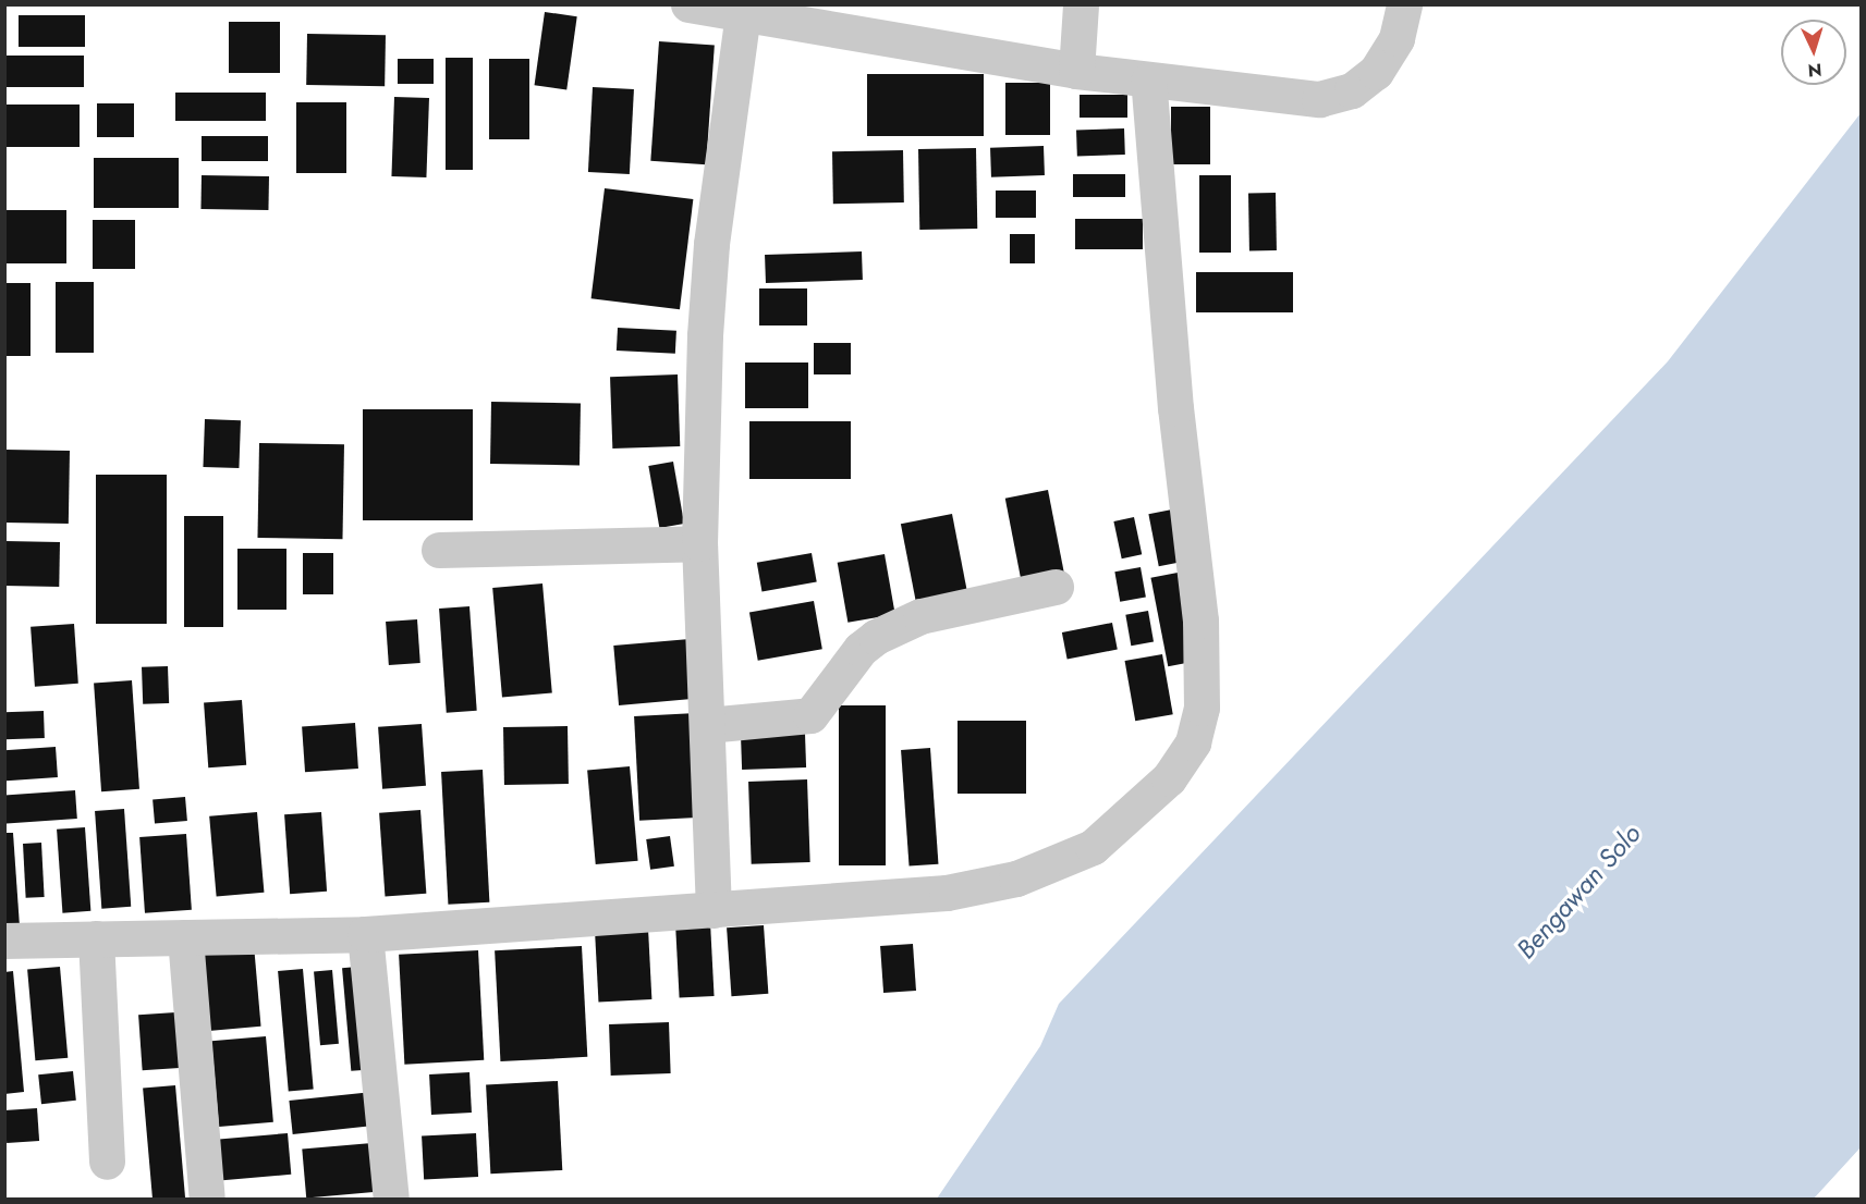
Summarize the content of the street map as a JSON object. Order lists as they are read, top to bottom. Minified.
{"water":["Bengawan Solo"],"north":"bottom"}
